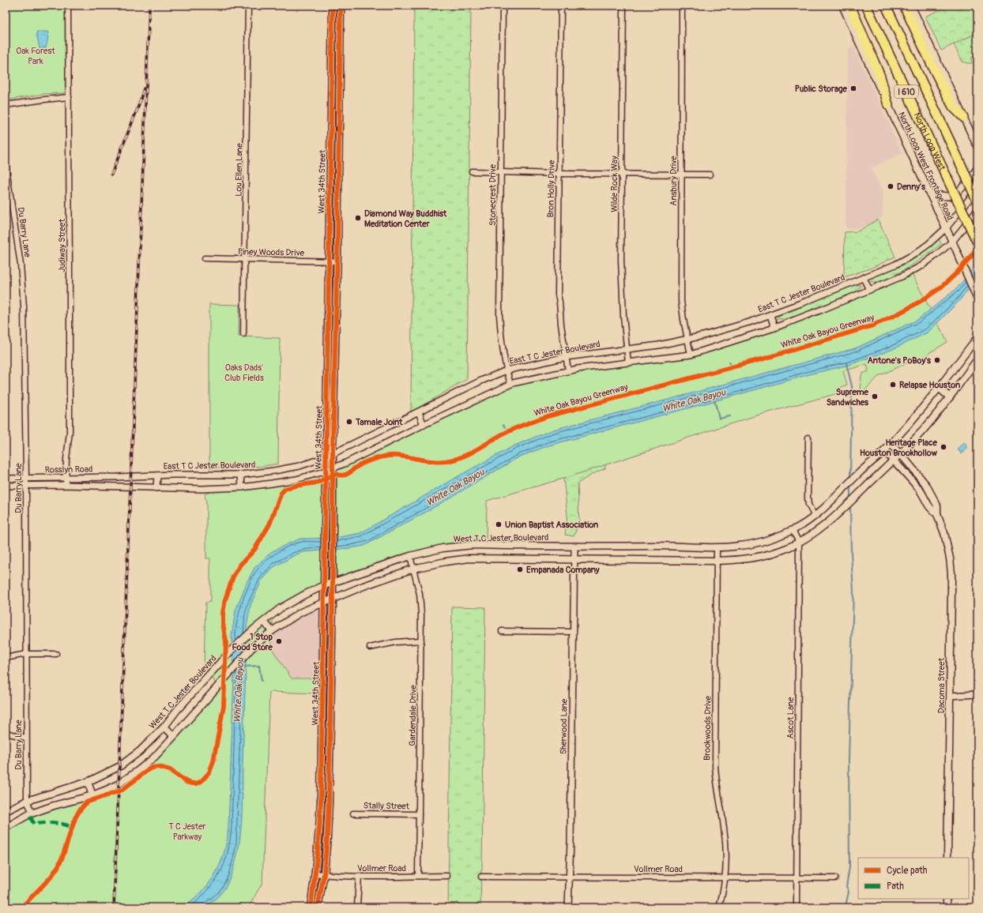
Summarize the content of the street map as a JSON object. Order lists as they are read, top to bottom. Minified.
{"streets":{"highway":["I 610","North Loop West"],"main road":["North Loop West Frontage Road","West 34th Street","West T C Jester Boulevard","Dacoma Street"],"street":["Lou Ellen Lane","Ansbury Drive","Wilde Rock Way","Bron Holly Drive","Stonecrest Drive","Du Barry Lane","Judiway Street","Piney Woods Drive","East T C Jester Boulevard","Rosslyn Road","Gardendale Drive","Ascot Lane","Sherwood Lane","Brookwoods Drive","Stally Street","Vollmer Road"],"cycle path":["White Oak Bayou Greenway"]},"crossings":[["North Loop West Frontage Road","East T C Jester Boulevard"],["Lou Ellen Lane","Piney Woods Drive"],["Ansbury Drive","East T C Jester Boulevard"],["West 34th Street","Piney Woods Drive"],["West 34th Street","East T C Jester Boulevard"],["West 34th Street","West T C Jester Boulevard"],["West 34th Street","Vollmer Road"],["Wilde Rock Way","East T C Jester Boulevard"],["Bron Holly Drive","East T C Jester Boulevard"],["Stonecrest Drive","East T C Jester Boulevard"],["Du Barry Lane","Rosslyn Road"],["Du Barry Lane","West T C Jester Boulevard"],["Judiway Street","Rosslyn Road"],["East T C Jester Boulevard","Rosslyn Road"],["West T C Jester Boulevard","Dacoma Street"],["West T C Jester Boulevard","Gardendale Drive"],["West T C Jester Boulevard","Ascot Lane"],["West T C Jester Boulevard","Sherwood Lane"],["West T C Jester Boulevard","Brookwoods Drive"],["Gardendale Drive","Stally Street"],["Gardendale Drive","Vollmer Road"],["Ascot Lane","Vollmer Road"],["Sherwood Lane","Vollmer Road"],["Brookwoods Drive","Vollmer Road"]],"water":["White Oak Bayou"],"parks":["Oak Forest Park","Oaks Dads' Club Fields","T C Jester Parkway"],"places":["Public Storage","Denny's","Diamond Way Buddhist Meditation Center","Antone's PoBoy's","Relapse Houston","Supreme Sandwiches","Tamale Joint","Heritage Place Houston Brookhollow","Union Baptist Association","Empanada Company","1 Stop Food Store"],"legend":["Cycle path","Path"]}
